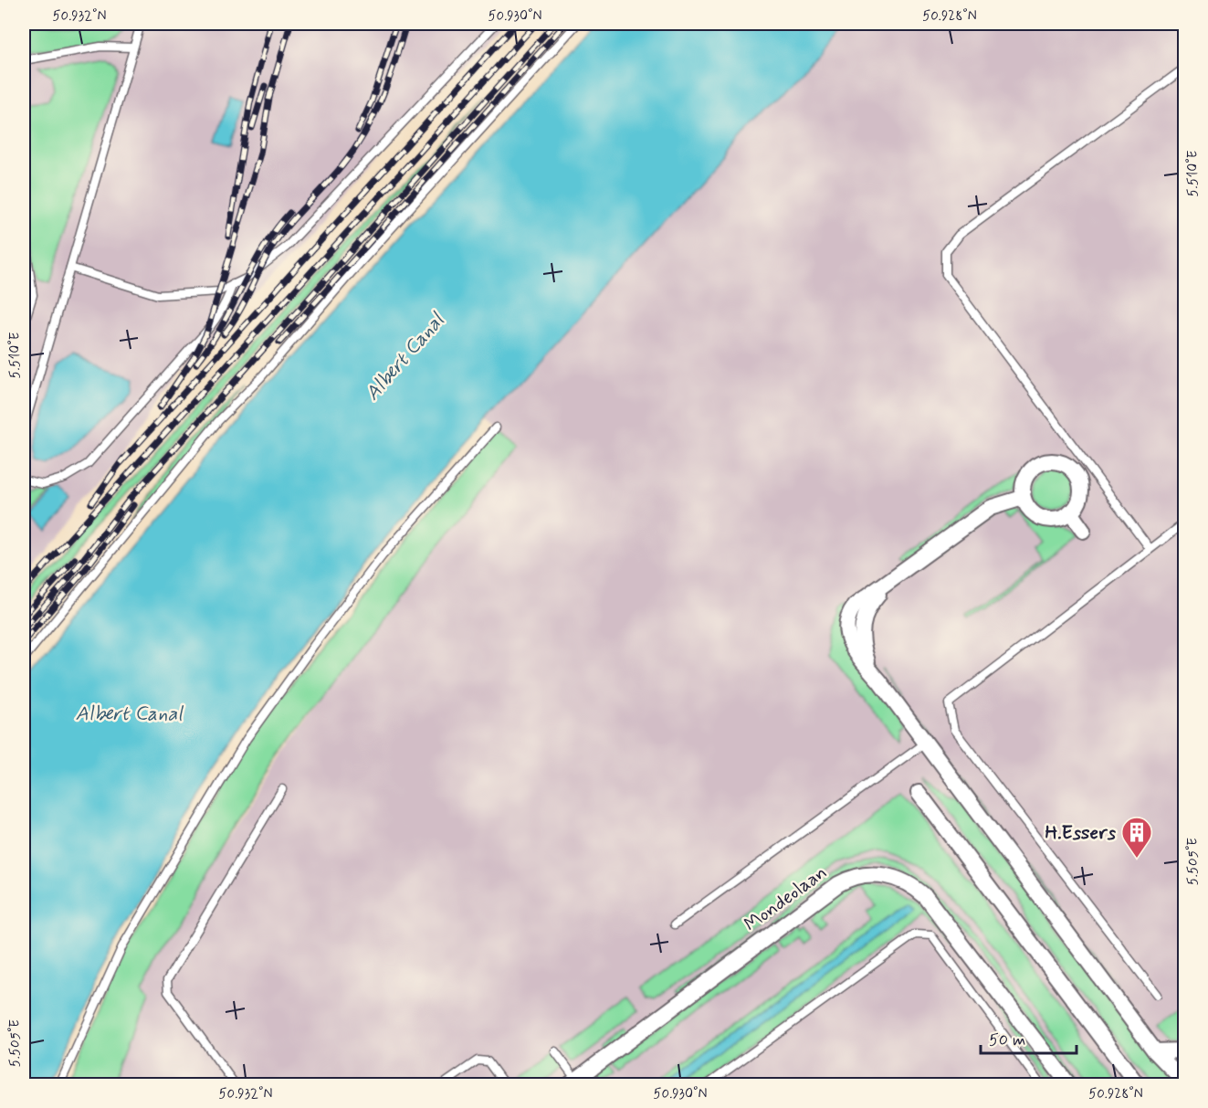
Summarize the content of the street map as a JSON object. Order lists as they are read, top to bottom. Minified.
{"streets":{"street":["Mondeolaan"]},"water":["Albert Canal"],"places":{"building":["H.Essers"]},"scale_bar":"50 m","coordinates":["50.932°N","50.930°N","50.928°N","5.510°E","5.505°E"]}
